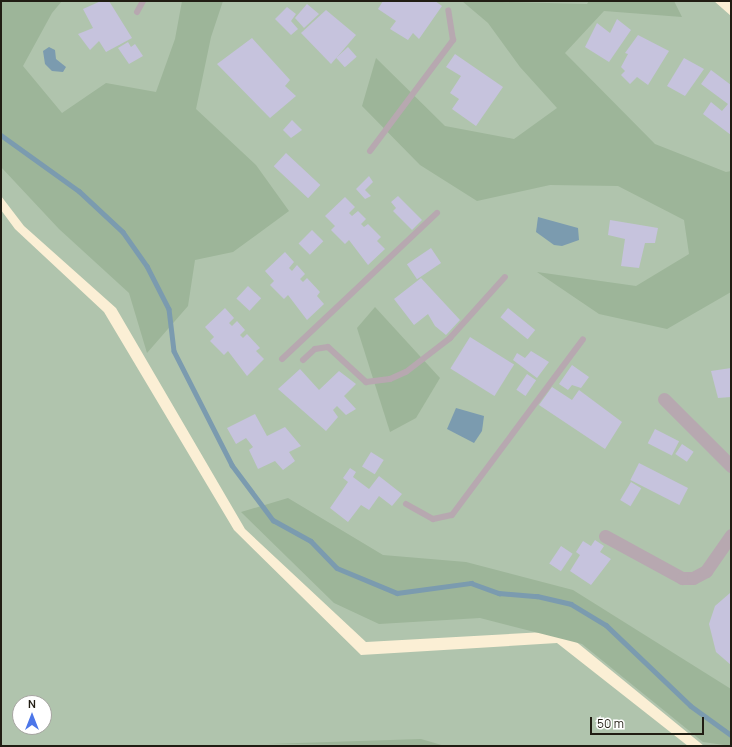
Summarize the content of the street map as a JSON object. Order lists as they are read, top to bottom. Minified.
{"scale_bar":"50 m","north":"top"}
